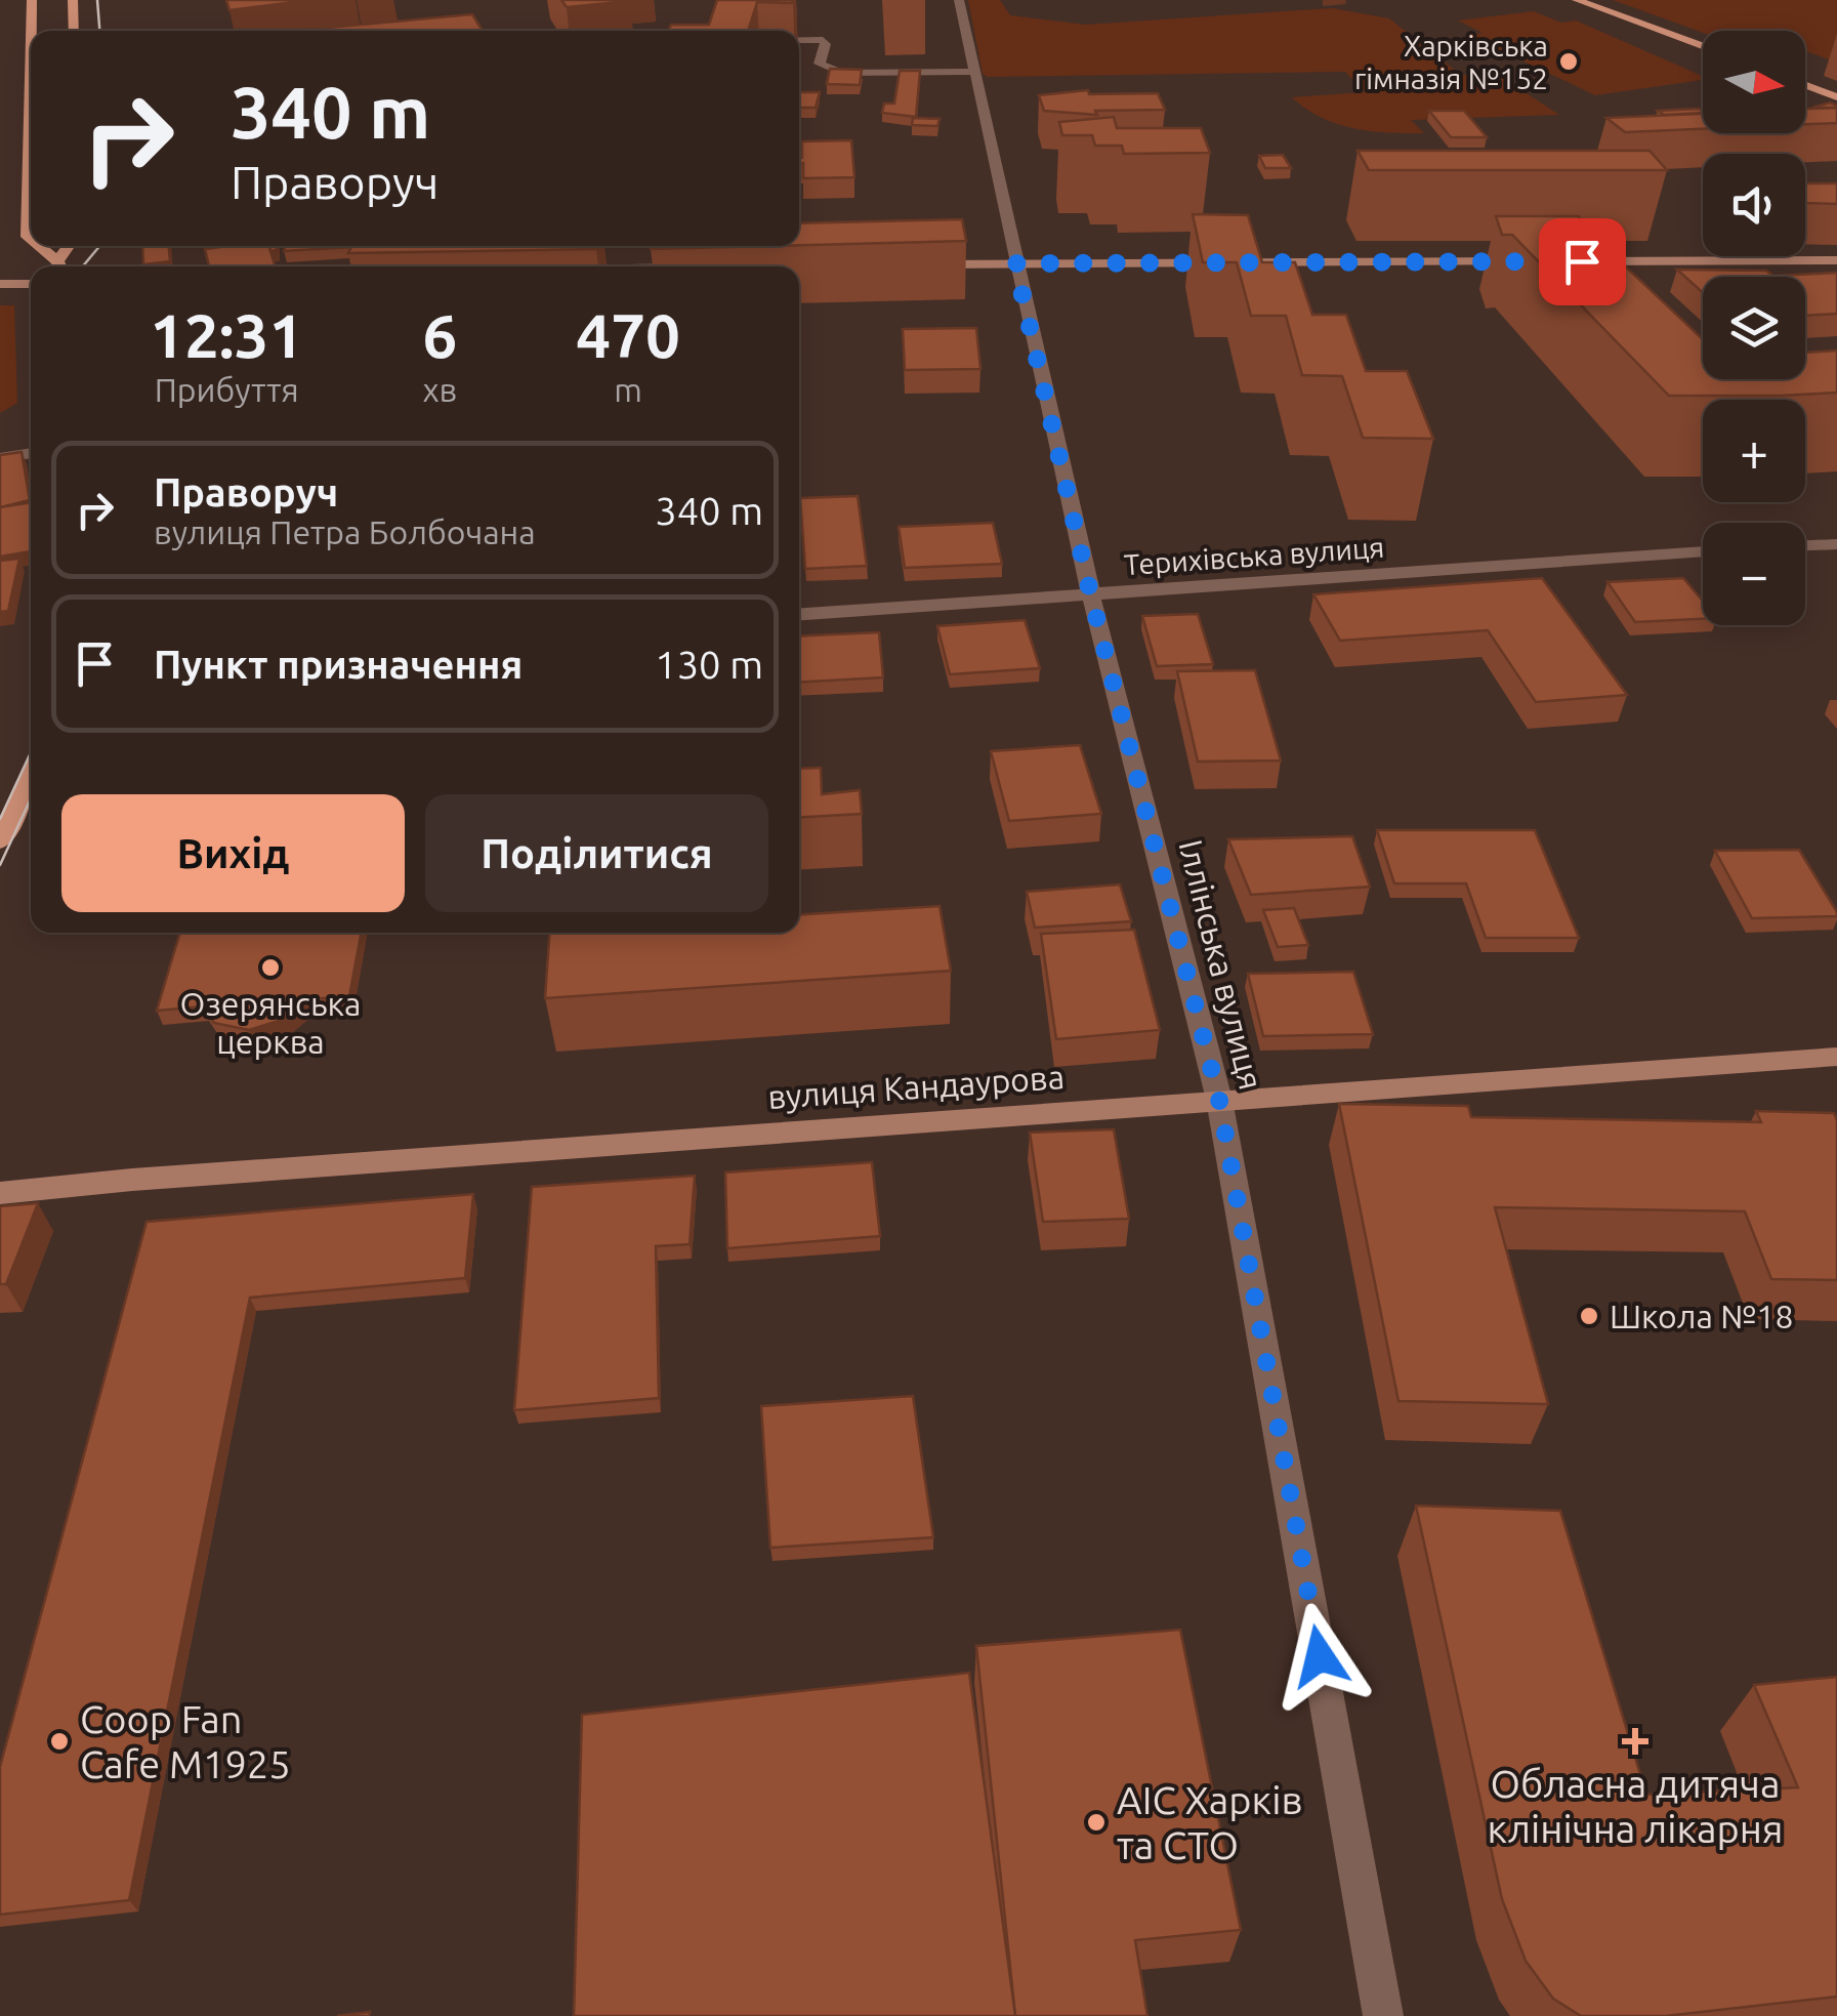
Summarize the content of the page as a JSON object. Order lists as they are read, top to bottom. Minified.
{"streets":{"street":["Терихівська вулиця","Іллінська вулиця","вулиця Кандаурова"]},"crossings":[["Терихівська вулиця","Іллінська вулиця"],["Іллінська вулиця","вулиця Кандаурова"]],"places":{"other":["Харківська гімназія №152","Озерянська церква","Школа №18","Coop Fan Cafe M1925","АІС Харків та СТО"],"health":["Обласна дитяча клінічна лікарня"]},"north":"right","page":{"map_buttons":["+","−"],"turn":["340 m","Праворуч"],"eta":["12:31","Прибуття","6","хв","470","m"],"list":[{"name":"Праворуч","note":"вулиця Петра Болбочана","value":"340 m"},{"name":"Пункт призначення","value":"130 m"}],"buttons":["Вихід","Поділитися"]}}
